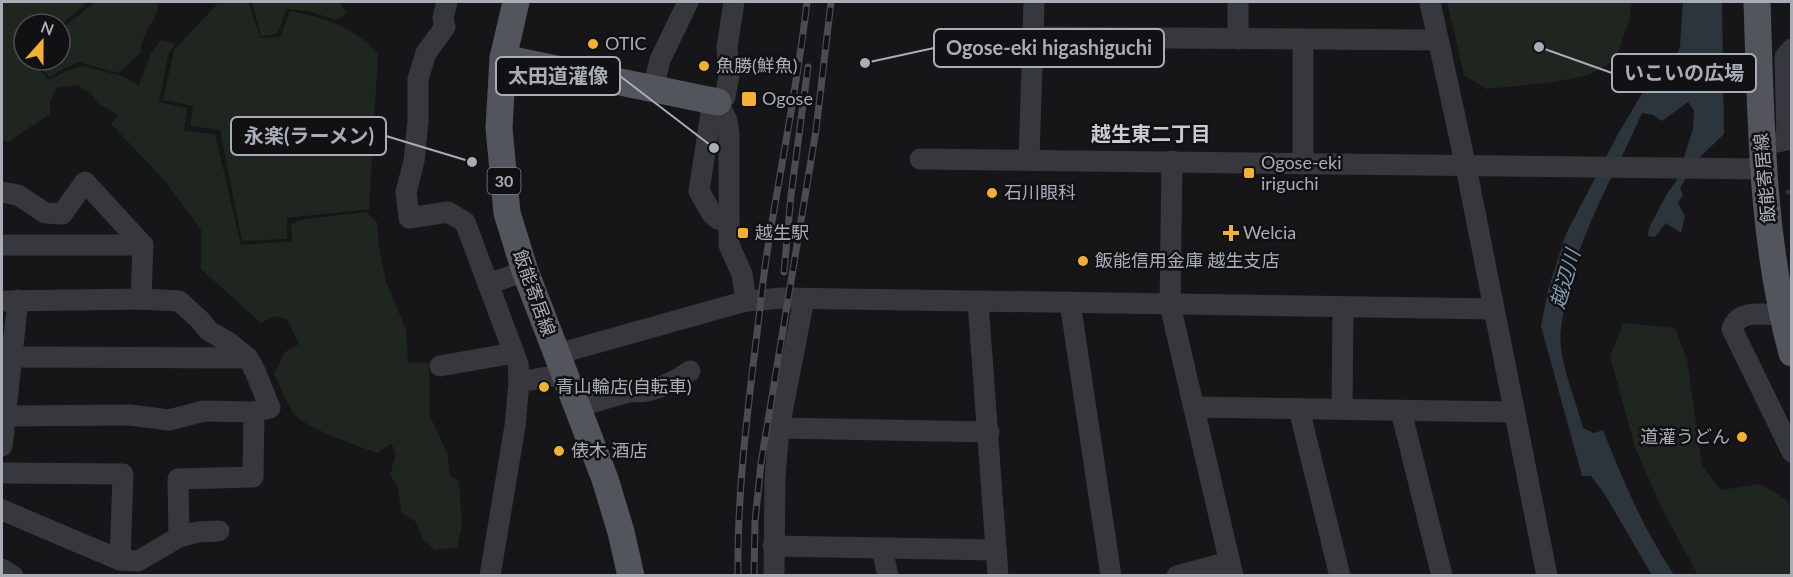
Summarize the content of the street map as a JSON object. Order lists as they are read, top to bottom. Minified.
{"streets":{"main road":["飯能寄居線","30"]},"districts":["越生東二丁目"],"water":["越辺川"],"places":{"other":["OTIC","いこいの広場","Ogose-eki higashiguchi","魚勝(鮮魚)","太田道灌像","永楽(ラーメン)","石川眼科","飯能信用金庫 越生支店","青山輪店(自転車)","道灌うどん","俵木 酒店"],"transit":["Ogose","Ogose-eki iriguchi","越生駅"],"health":["Welcia"]},"north":"top"}
